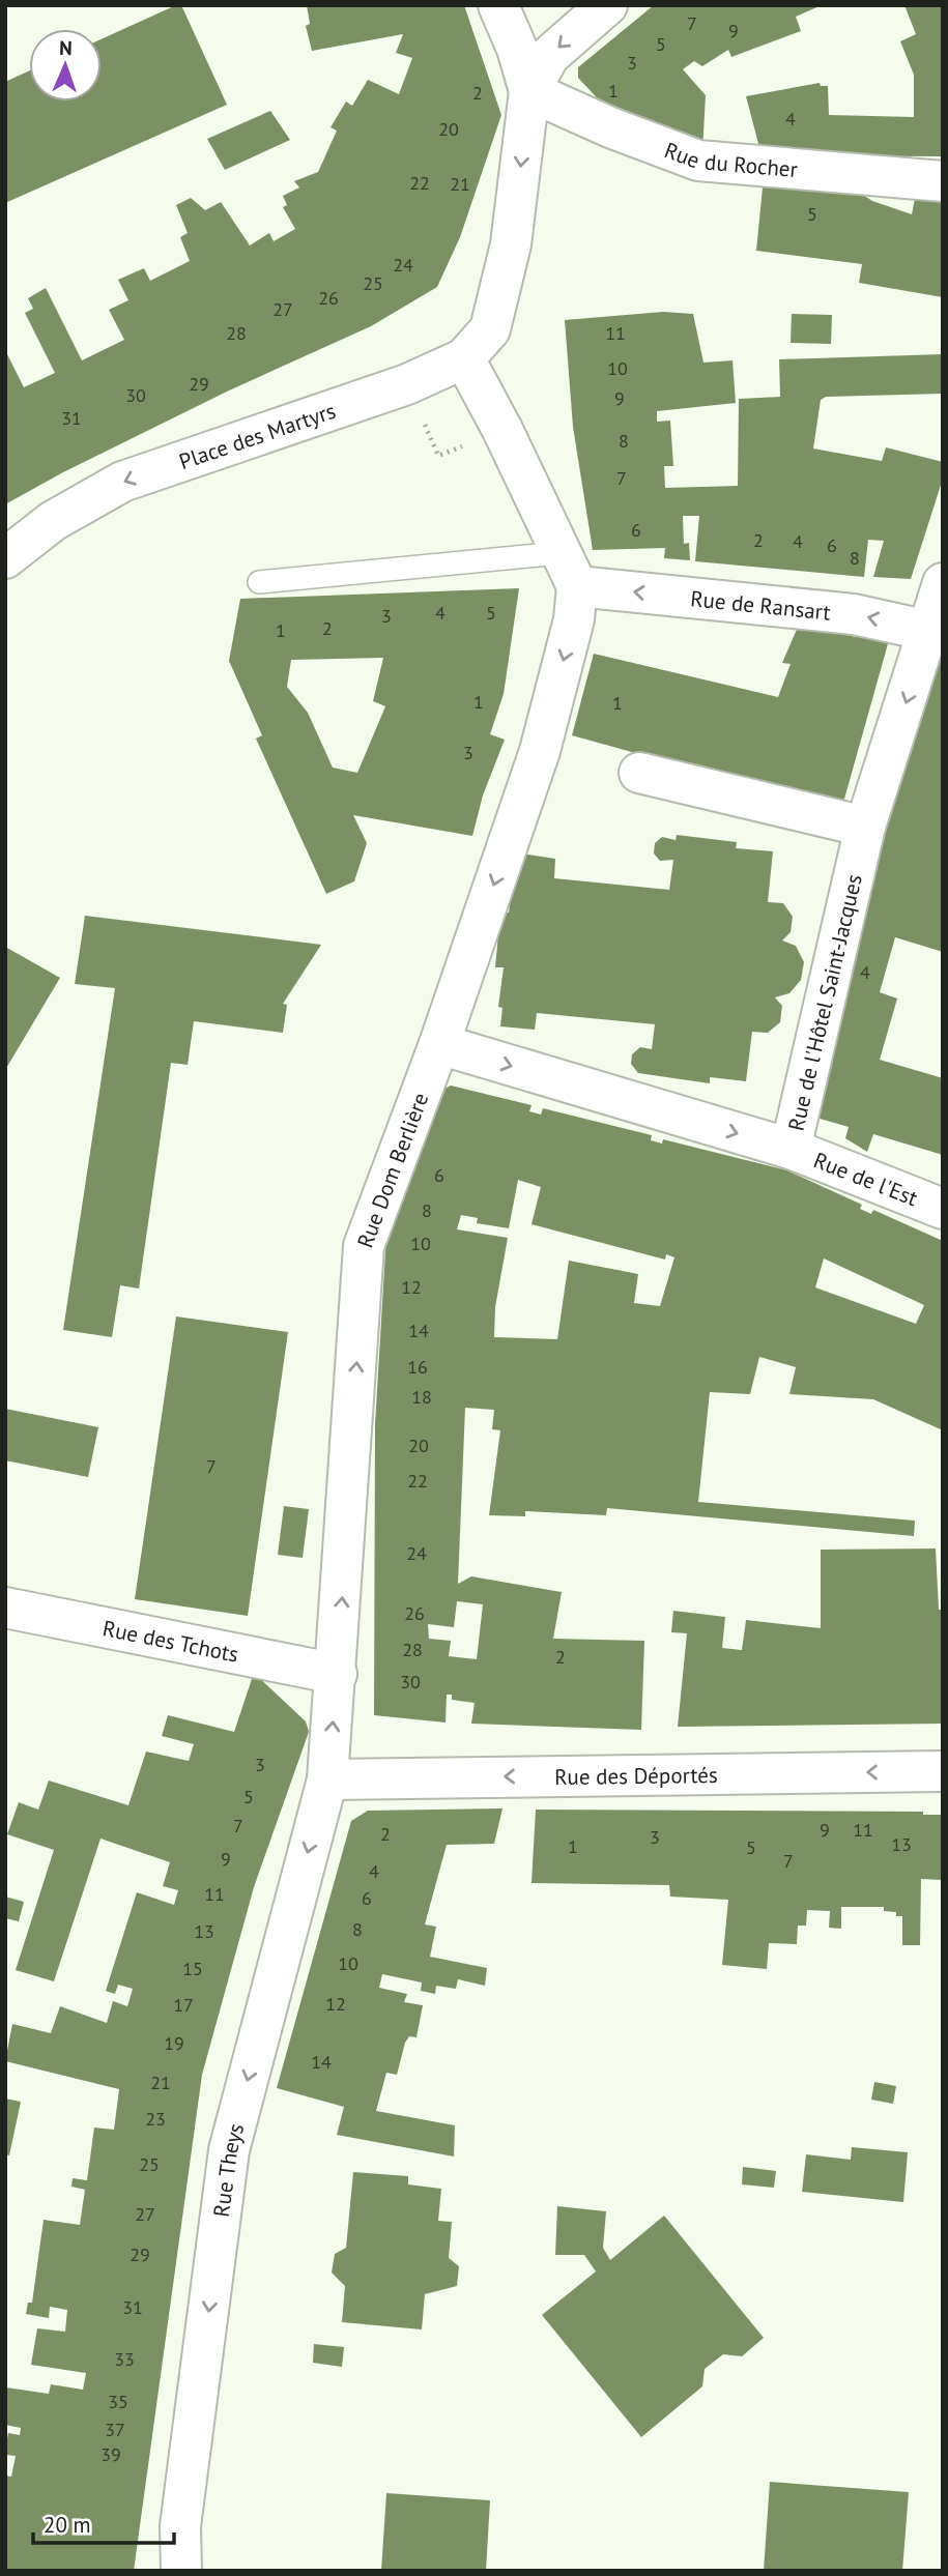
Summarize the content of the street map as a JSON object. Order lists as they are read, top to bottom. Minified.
{"streets":{"street":["Rue du Rocher","Place des Martyrs","Rue de Ransart","Rue de l'Hôtel Saint-Jacques","Rue Dom Berlière","Rue de l'Est","Rue des Tchots","Rue des Déportés","Rue Theys"]},"crossings":[["Rue du Rocher","Place des Martyrs"],["Rue de Ransart","Rue de l'Hôtel Saint-Jacques"],["Rue de Ransart","Rue Dom Berlière"],["Rue de l'Hôtel Saint-Jacques","Rue Dom Berlière"],["Rue de l'Hôtel Saint-Jacques","Rue de l'Est"],["Rue Dom Berlière","Rue des Tchots"],["Rue Dom Berlière","Rue des Déportés"],["Rue Dom Berlière","Rue Theys"],["Rue des Déportés","Rue Theys"]],"one_way":["Place des Martyrs","Rue des Déportés","Rue Theys"],"house_numbers":["7","9","5","3","1","2","4","20","22","21","5","24","25","26","27","28","11","10","29","30","9","31","8","7","6","2","4","6","8","4","5","3","2","1","1","1","3","4","6","8","10","12","14","16","18","20","7","22","24","26","28","2","30","3","5","7","9","11","2","3","13","1","5","9","7","4","11","6","8","13","10","15","12","17","19","14","21","23","25","27","29","31","33","35","37","39"],"scale_bar":"20 m","north":"top"}
